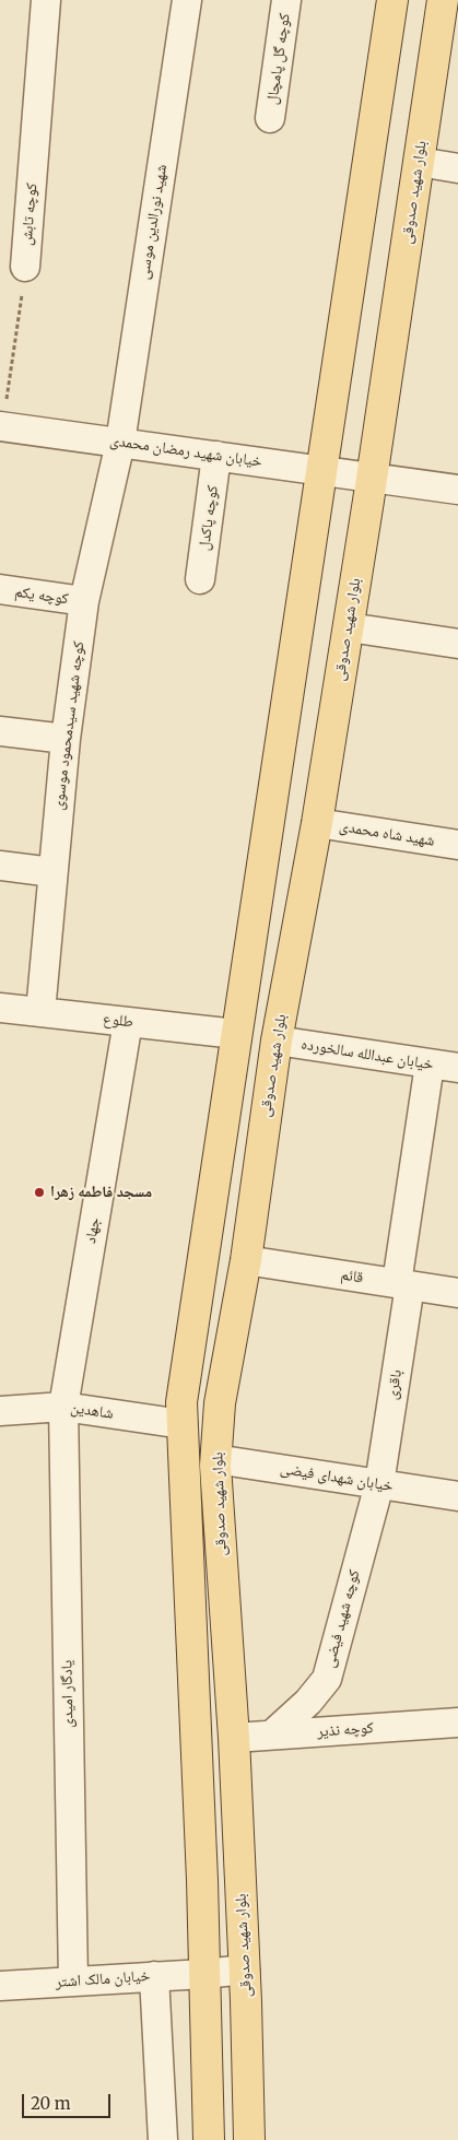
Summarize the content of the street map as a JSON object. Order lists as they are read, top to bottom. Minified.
{"streets":{"main road":["بلوار شهید صدوقی"],"street":["کوچه گل پامچال","کوچه تابش","شهید نورالدین موسی","خیابان شهید رمضان محمدی","کوچه پاکدل","کوچه یکم","کوچه شهید سیدمحمود موسوی","شهید شاه محمدی","طلوع","خیابان عبدالله سالخورده","جهاد","قائم","باقری","شاهدین","خیابان شهدای فیضی","کوچه شهید فیضی","یادگار امیدی","کوچه نذیر","خیابان مالک اشتر"]},"crossings":[["بلوار شهید صدوقی","خیابان شهید رمضان محمدی"],["بلوار شهید صدوقی","شهید شاه محمدی"],["بلوار شهید صدوقی","خیابان عبدالله سالخورده"],["بلوار شهید صدوقی","قائم"],["بلوار شهید صدوقی","خیابان شهدای فیضی"],["بلوار شهید صدوقی","کوچه نذیر"],["بلوار شهید صدوقی","خیابان مالک اشتر"],["کوچه تابش","خیابان شهید رمضان محمدی"],["شهید نورالدین موسی","خیابان شهید رمضان محمدی"],["شهید نورالدین موسی","کوچه شهید سیدمحمود موسوی"],["خیابان شهید رمضان محمدی","کوچه پاکدل"],["خیابان شهید رمضان محمدی","کوچه شهید سیدمحمود موسوی"],["کوچه یکم","کوچه شهید سیدمحمود موسوی"],["کوچه شهید سیدمحمود موسوی","طلوع"],["طلوع","جهاد"],["خیابان عبدالله سالخورده","باقری"],["جهاد","شاهدین"],["جهاد","یادگار امیدی"],["قائم","باقری"],["باقری","خیابان شهدای فیضی"],["باقری","کوچه شهید فیضی"],["شاهدین","یادگار امیدی"],["خیابان شهدای فیضی","کوچه شهید فیضی"],["کوچه شهید فیضی","کوچه نذیر"],["یادگار امیدی","خیابان مالک اشتر"]],"places":["مسجد فاطمه زهرا"],"scale_bar":"20 m"}
